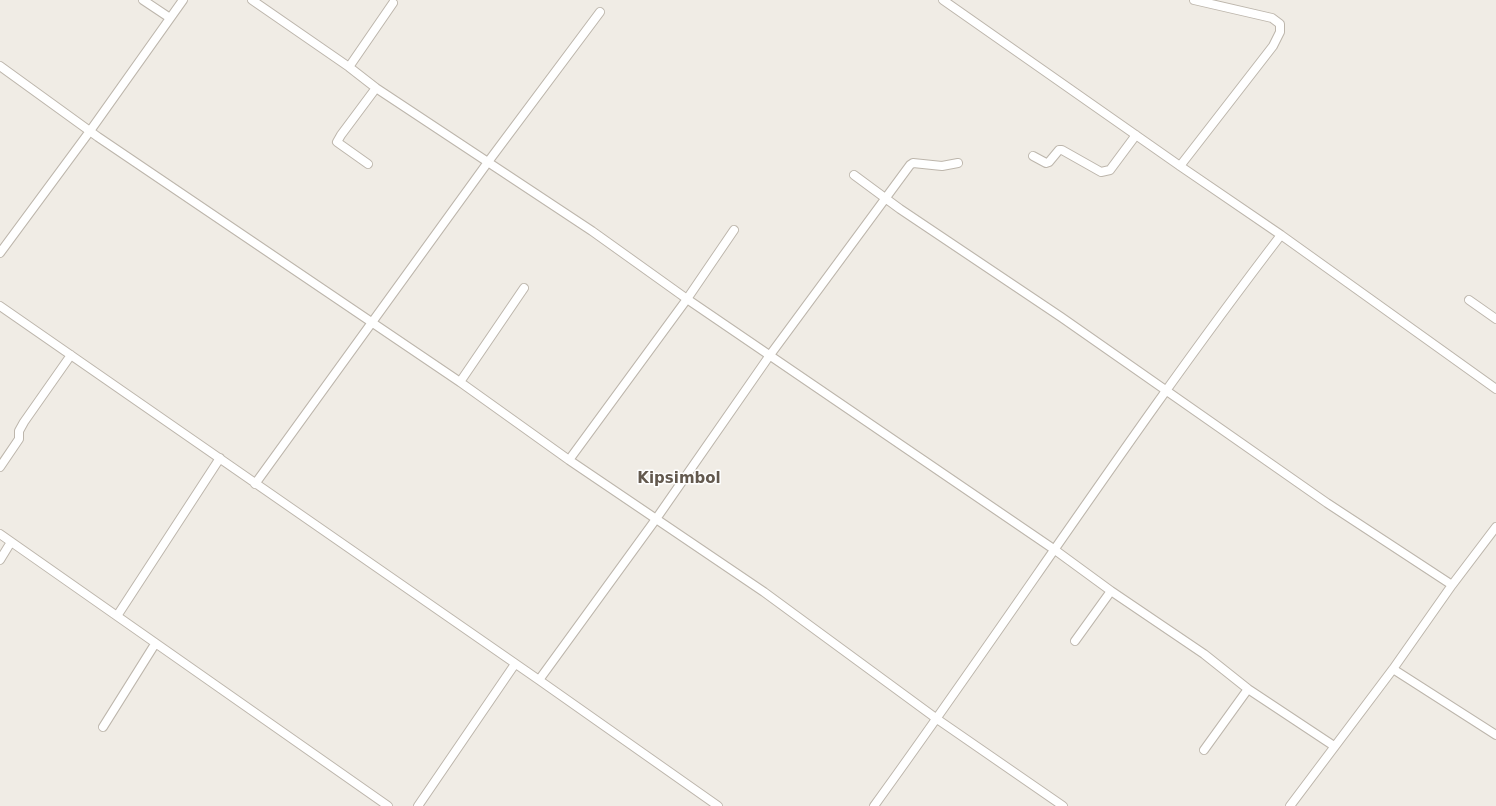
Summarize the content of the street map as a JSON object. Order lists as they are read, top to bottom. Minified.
{"districts":["Kipsimbol"]}
